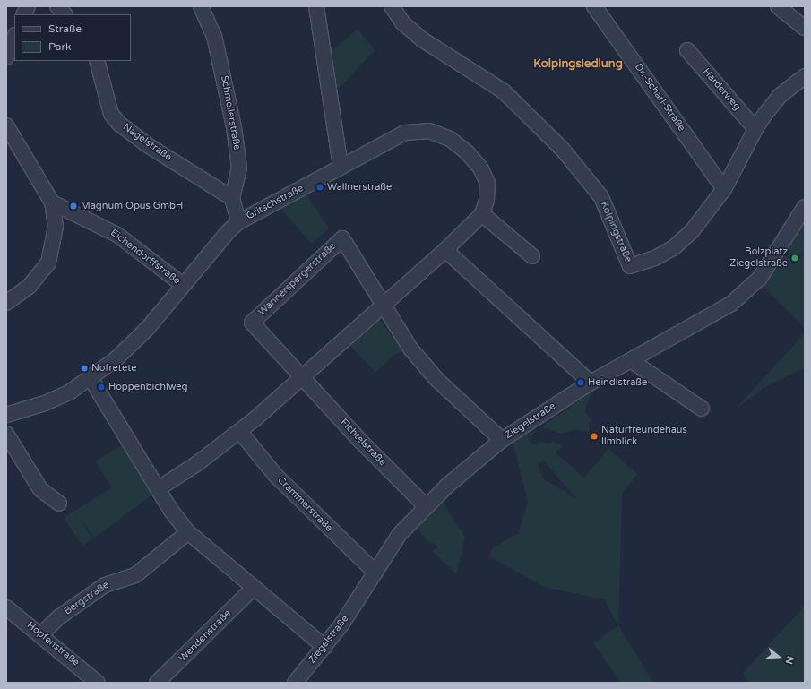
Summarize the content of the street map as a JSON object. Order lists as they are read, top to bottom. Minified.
{"streets":{"street":["Harderweg","Dr.-Scharl-Straße","Schmellerstraße","Nagelstraße","Gritschstraße","Kolpingstraße","Eichendorffstraße","Wannerspergerstraße","Ziegelstraße","Fichtelstraße","Crammerstraße","Bergstraße","Wendenstraße","Hopfenstraße"]},"crossings":[["Harderweg","Kolpingstraße"],["Dr.-Scharl-Straße","Kolpingstraße"],["Schmellerstraße","Nagelstraße"],["Schmellerstraße","Gritschstraße"],["Gritschstraße","Eichendorffstraße"],["Wannerspergerstraße","Fichtelstraße"],["Ziegelstraße","Fichtelstraße"],["Ziegelstraße","Crammerstraße"],["Bergstraße","Hopfenstraße"]],"districts":["Kolpingsiedlung"],"places":["Wallnerstraße","Magnum Opus GmbH","Bolzplatz Ziegelstraße","Nofretete","Heindlstraße","Hoppenbichlweg","Naturfreundehaus Ilmblick"],"legend":["Straße","Park"],"north":"right"}
